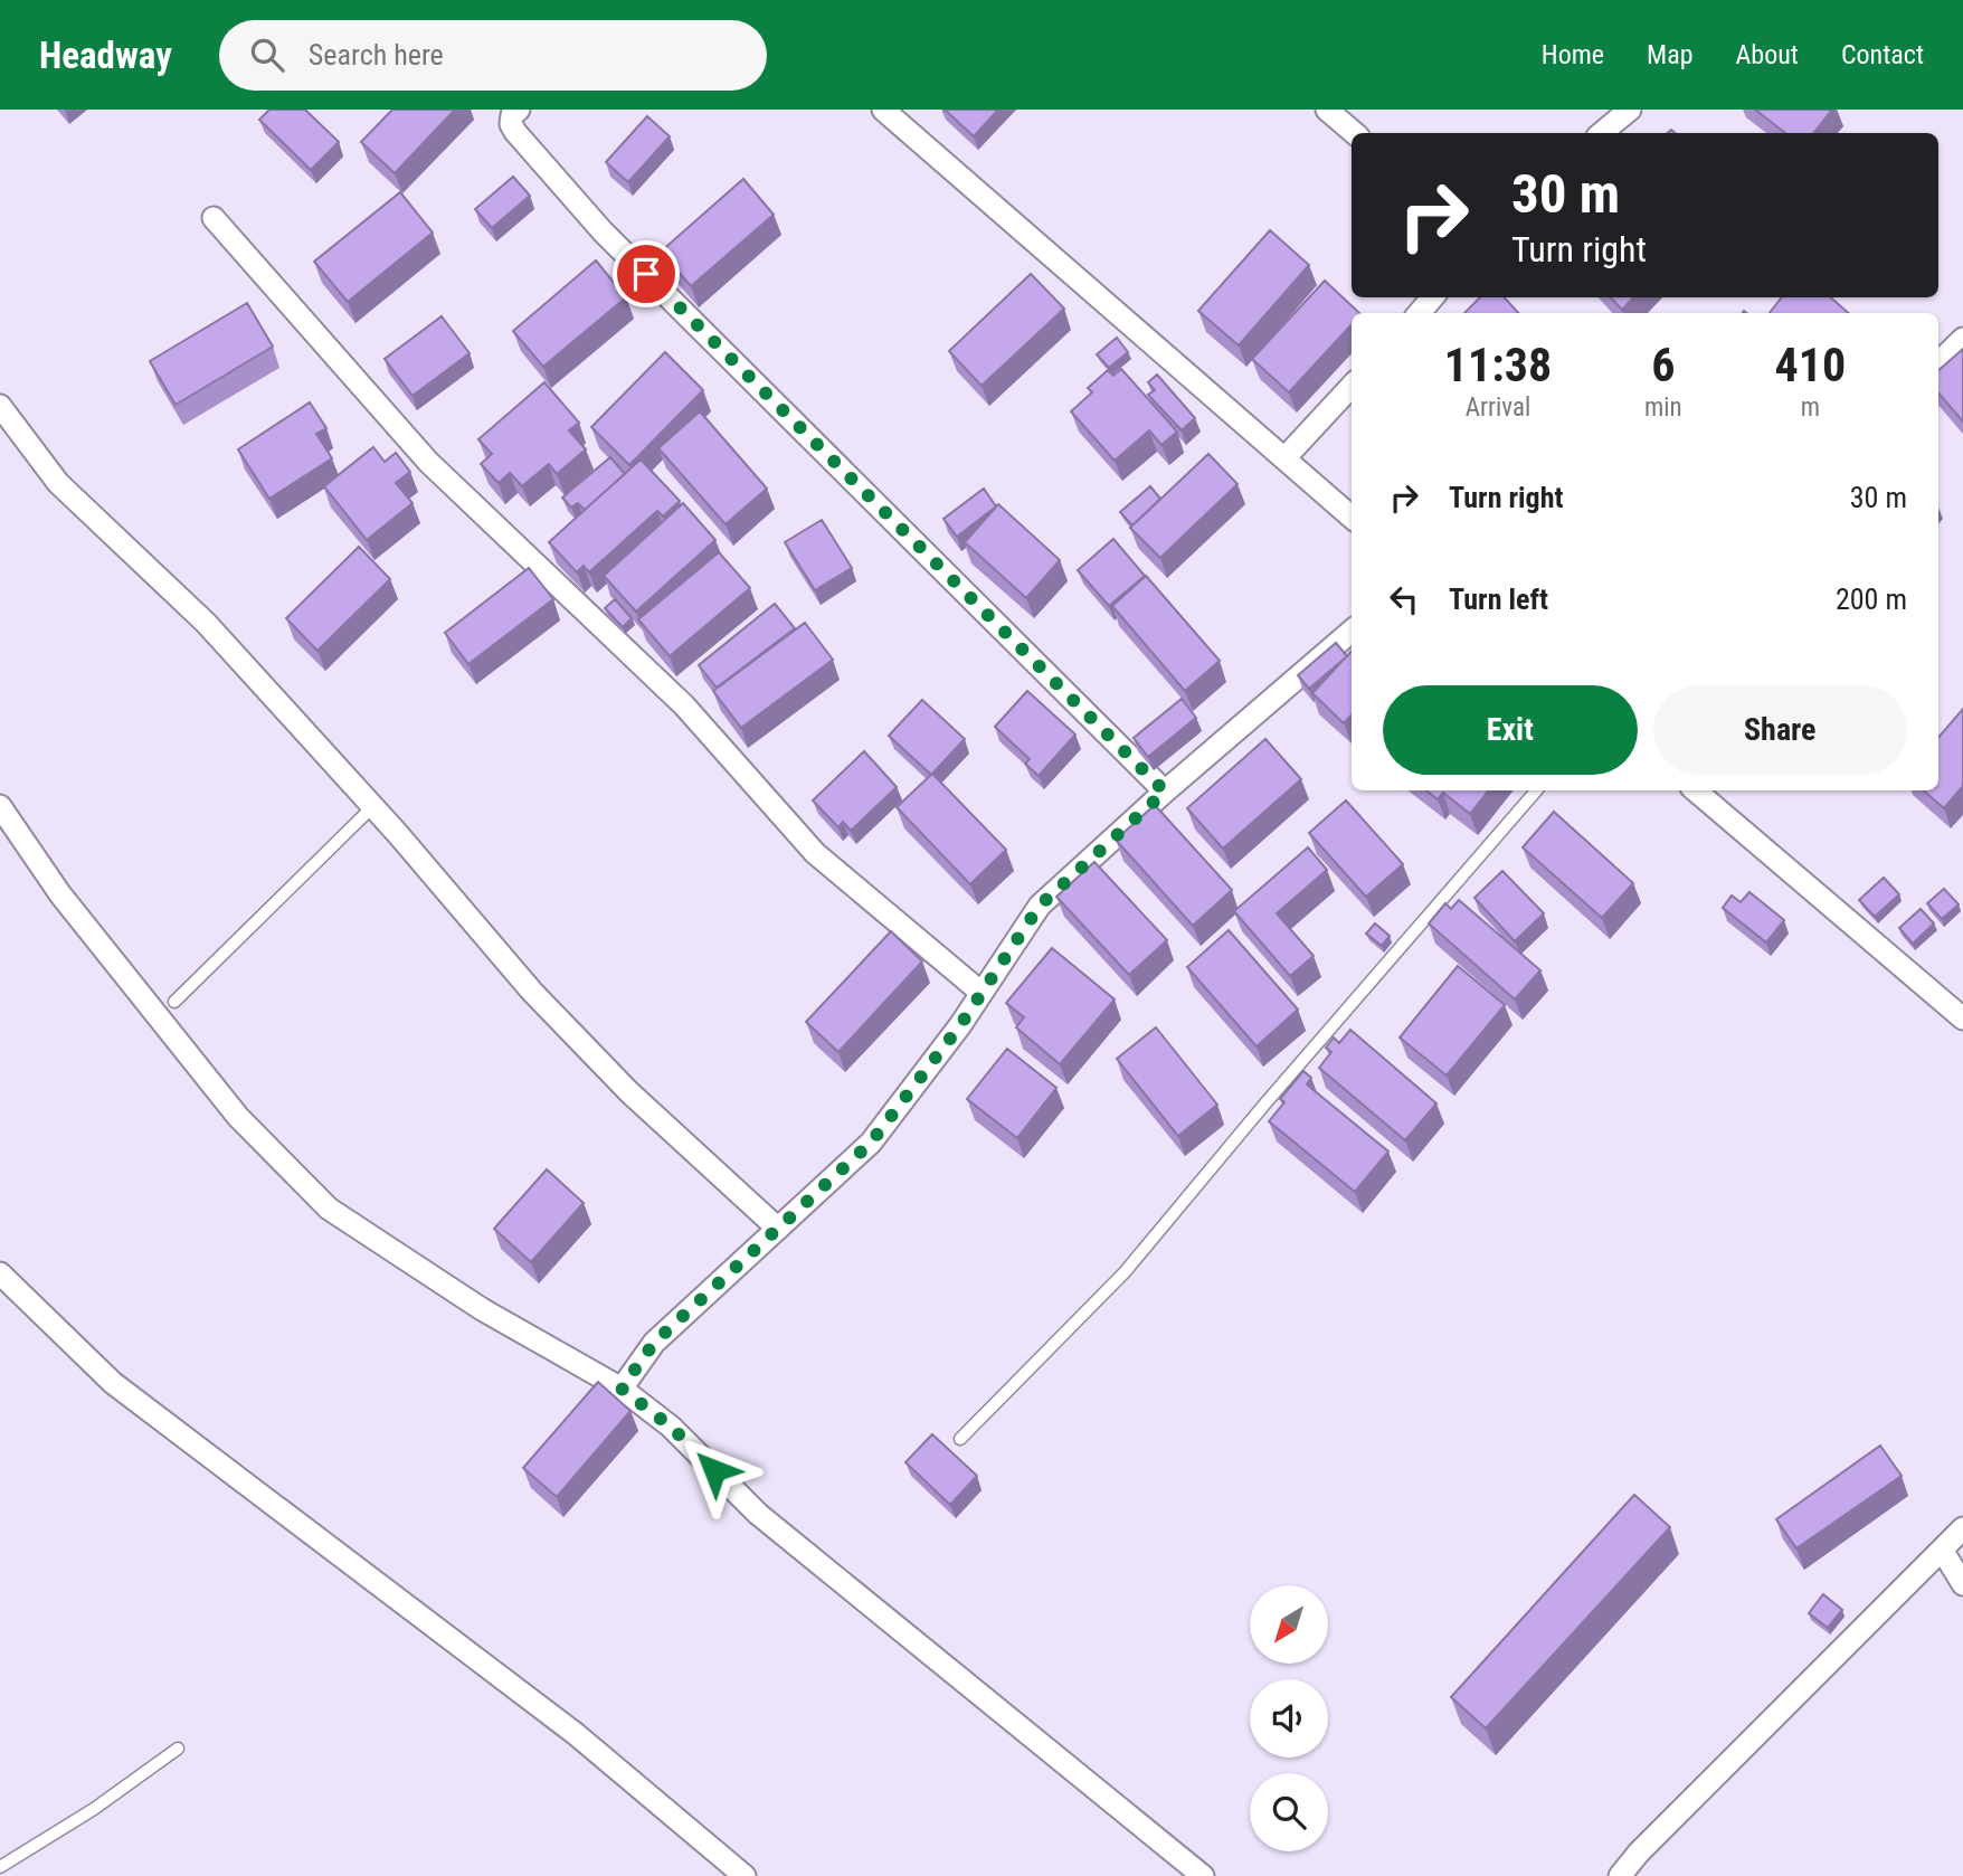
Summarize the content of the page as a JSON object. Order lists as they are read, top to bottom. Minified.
{"north":"bottom left","page":{"header":"Headway","search":"Search here","nav":["Home","Map","About","Contact"],"turn":["30 m","Turn right"],"eta":["11:38","Arrival","6","min","410","m"],"list":[{"name":"Turn right","value":"30 m"},{"name":"Turn left","value":"200 m"}],"buttons":["Exit","Share"]}}
